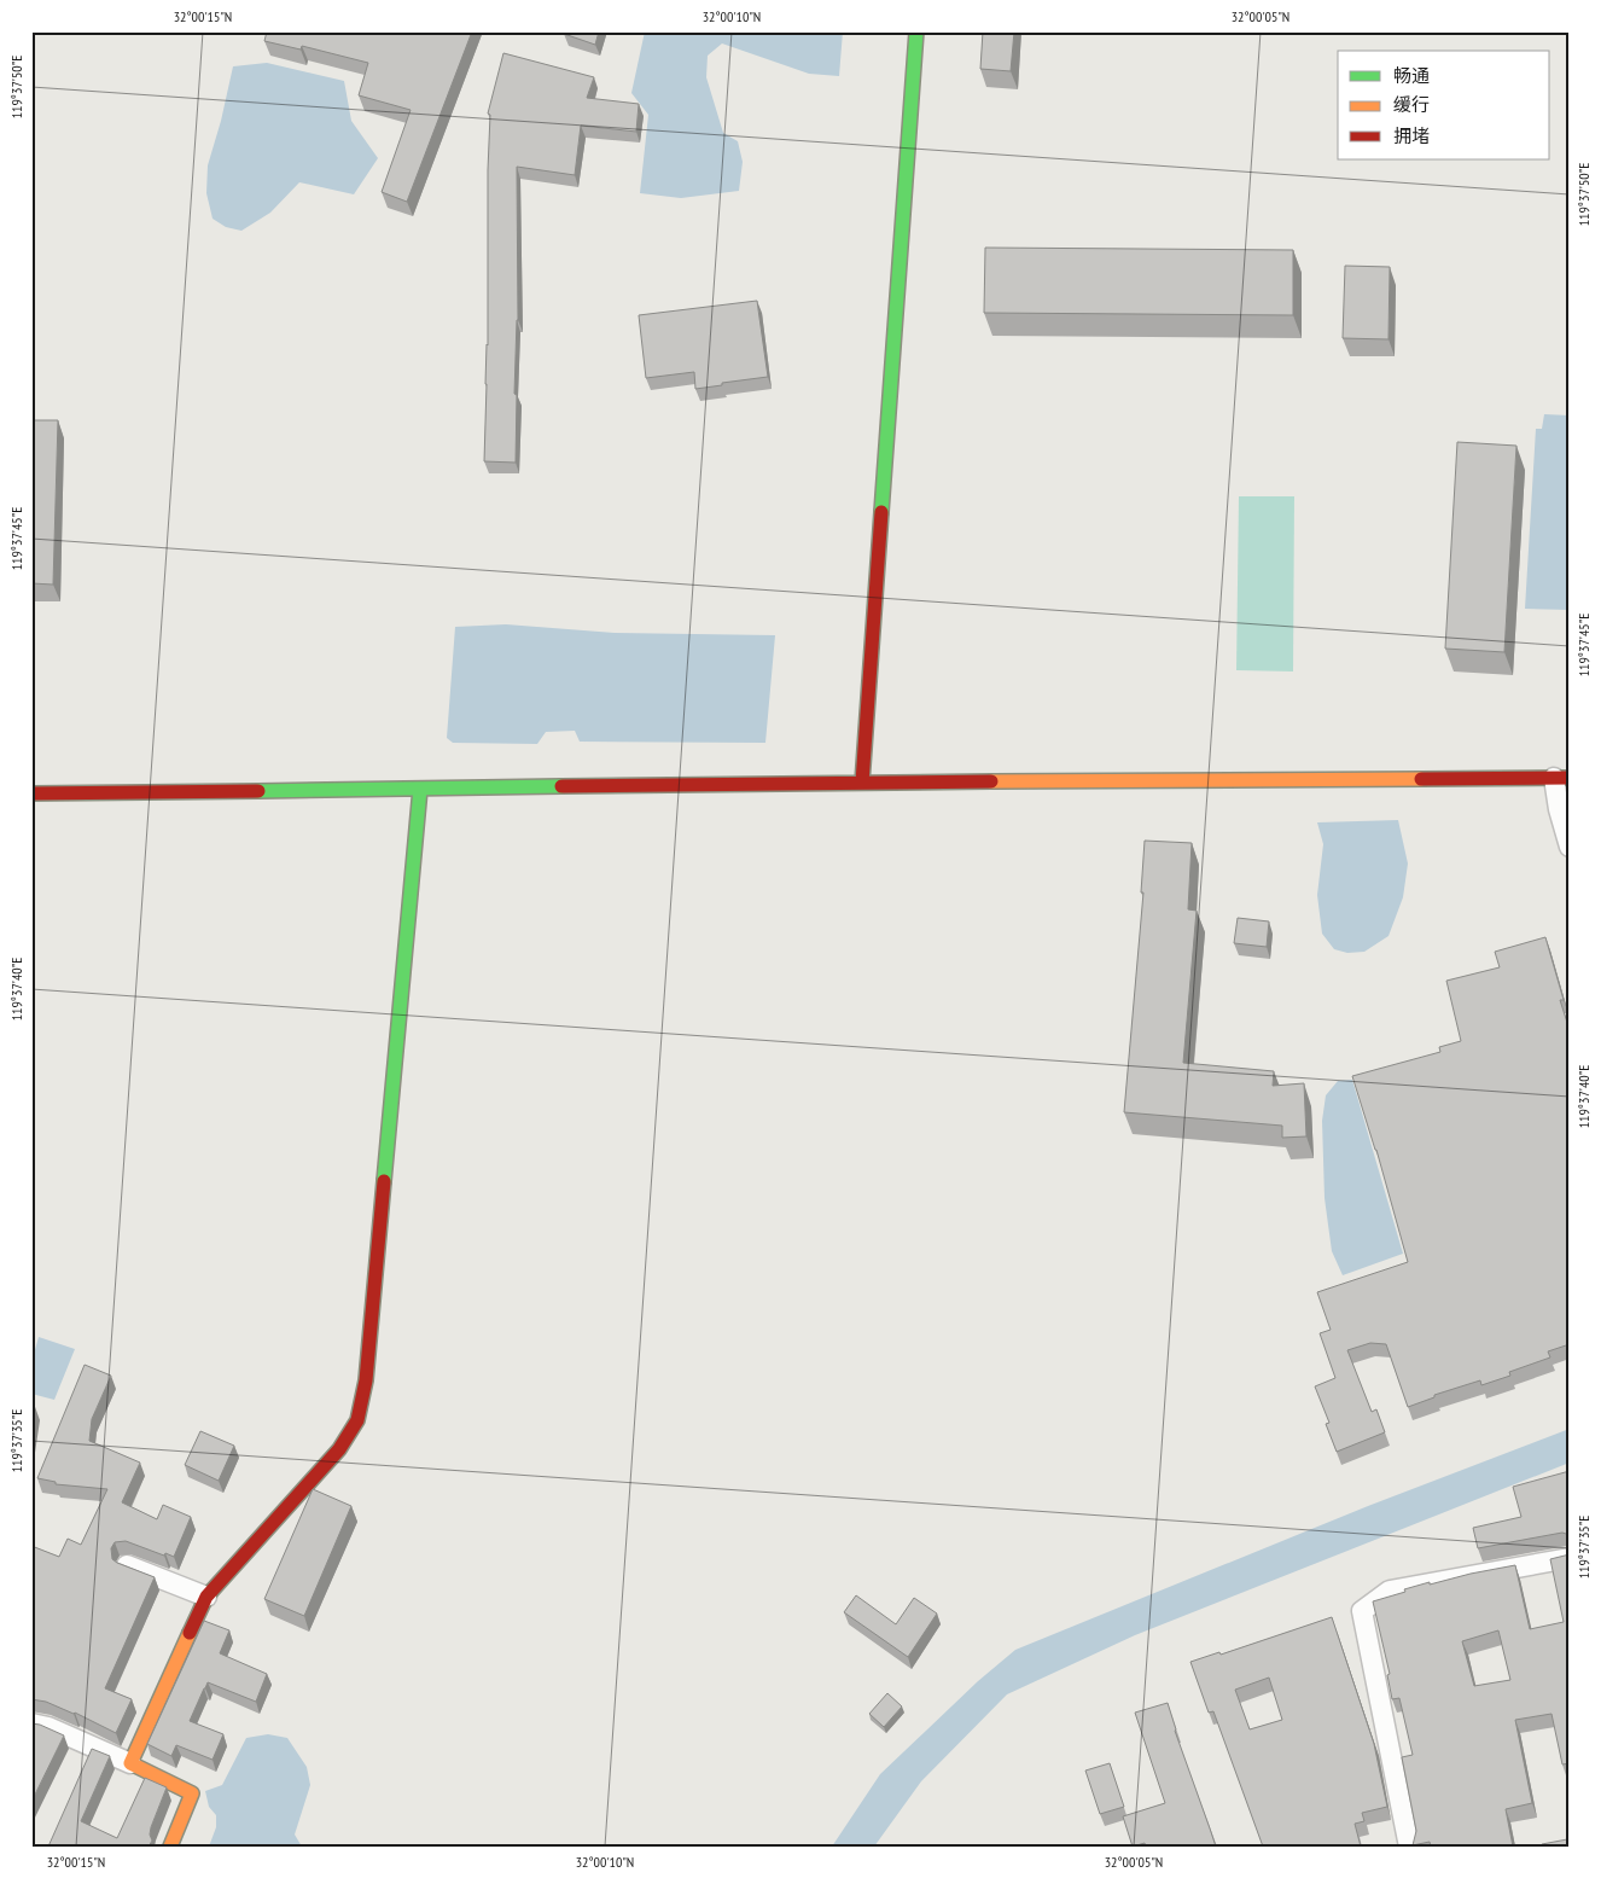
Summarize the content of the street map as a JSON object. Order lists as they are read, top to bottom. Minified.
{"legend":["畅通","缓行","拥堵"],"coordinates":["32°00'15\"N","32°00'10\"N","32°00'05\"N","119°37'50\"E","119°37'45\"E","119°37'40\"E","119°37'35\"E"]}
